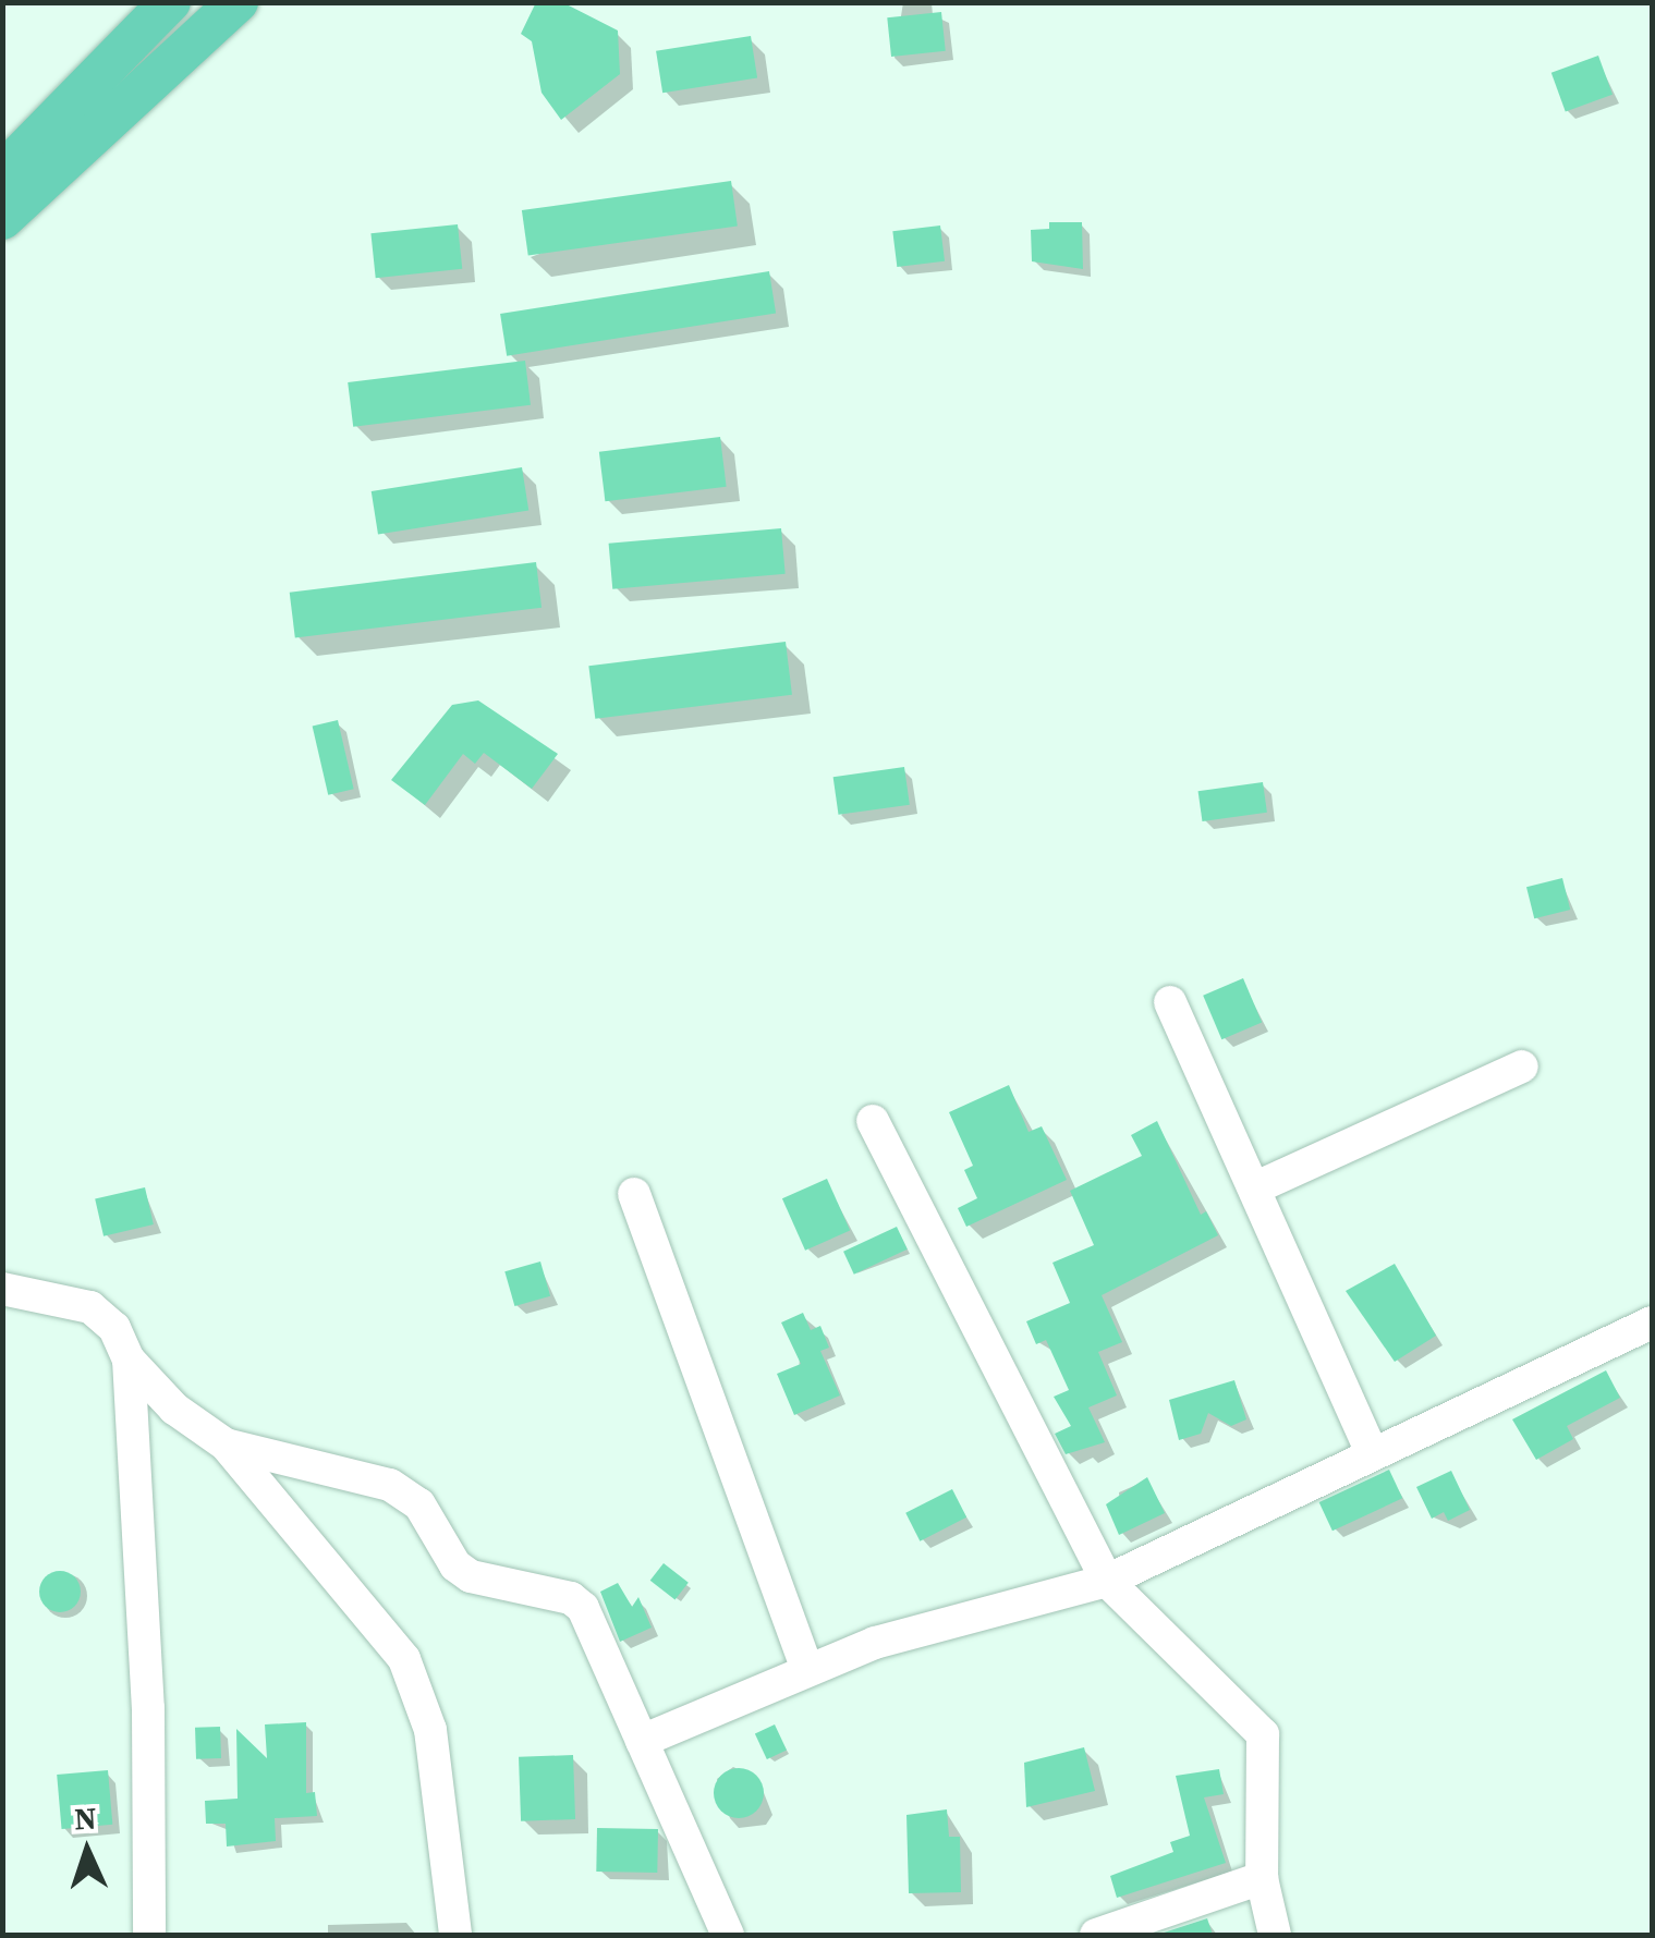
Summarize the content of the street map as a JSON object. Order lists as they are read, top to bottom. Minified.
{"north":"top"}
